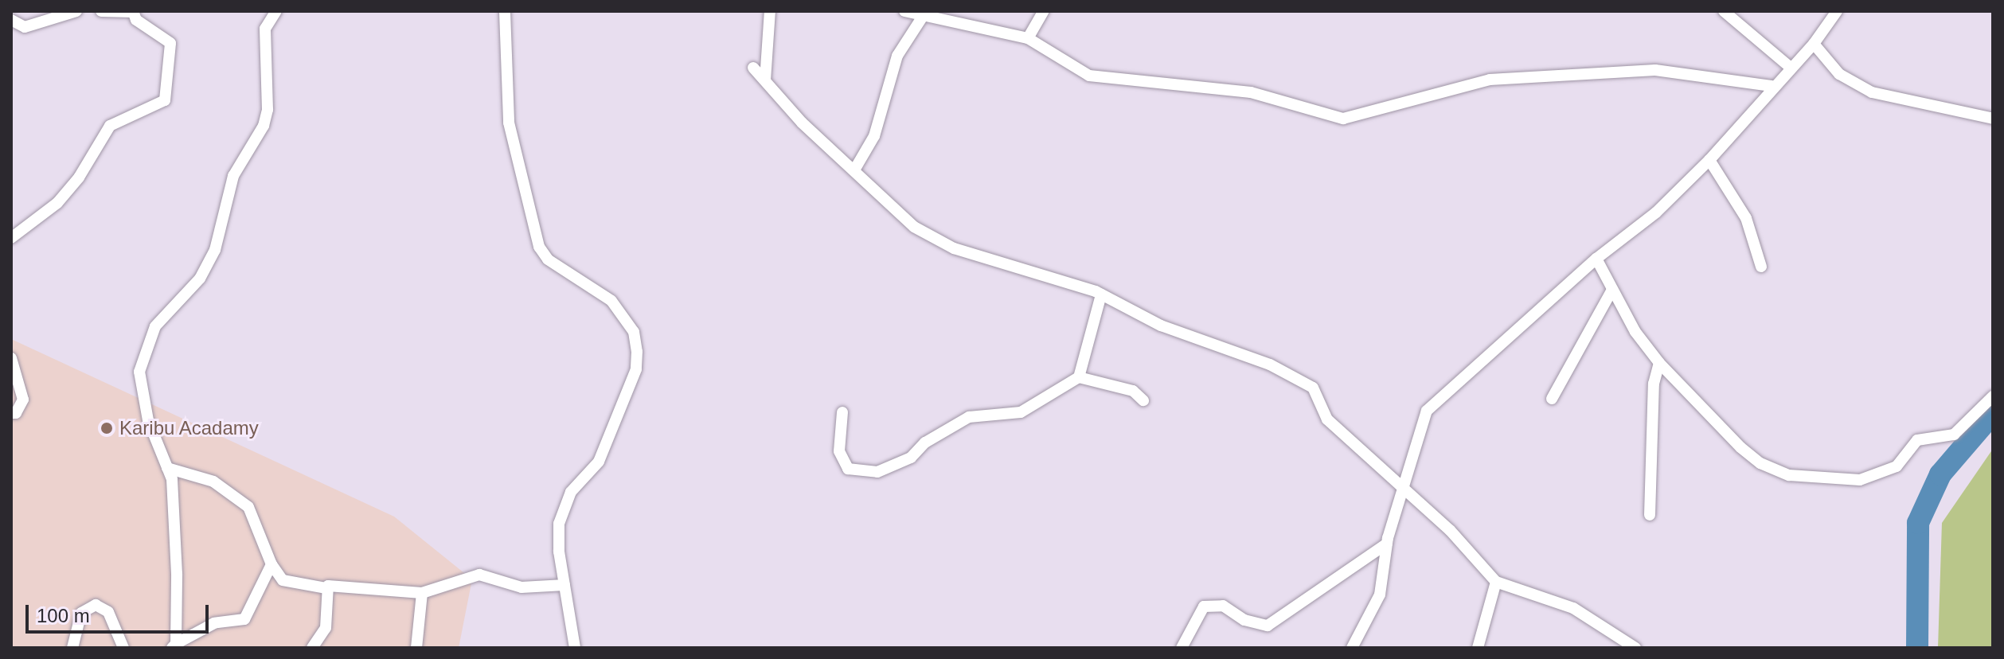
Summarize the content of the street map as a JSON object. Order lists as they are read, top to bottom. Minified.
{"places":["Karibu Acadamy"],"scale_bar":"100 m"}
